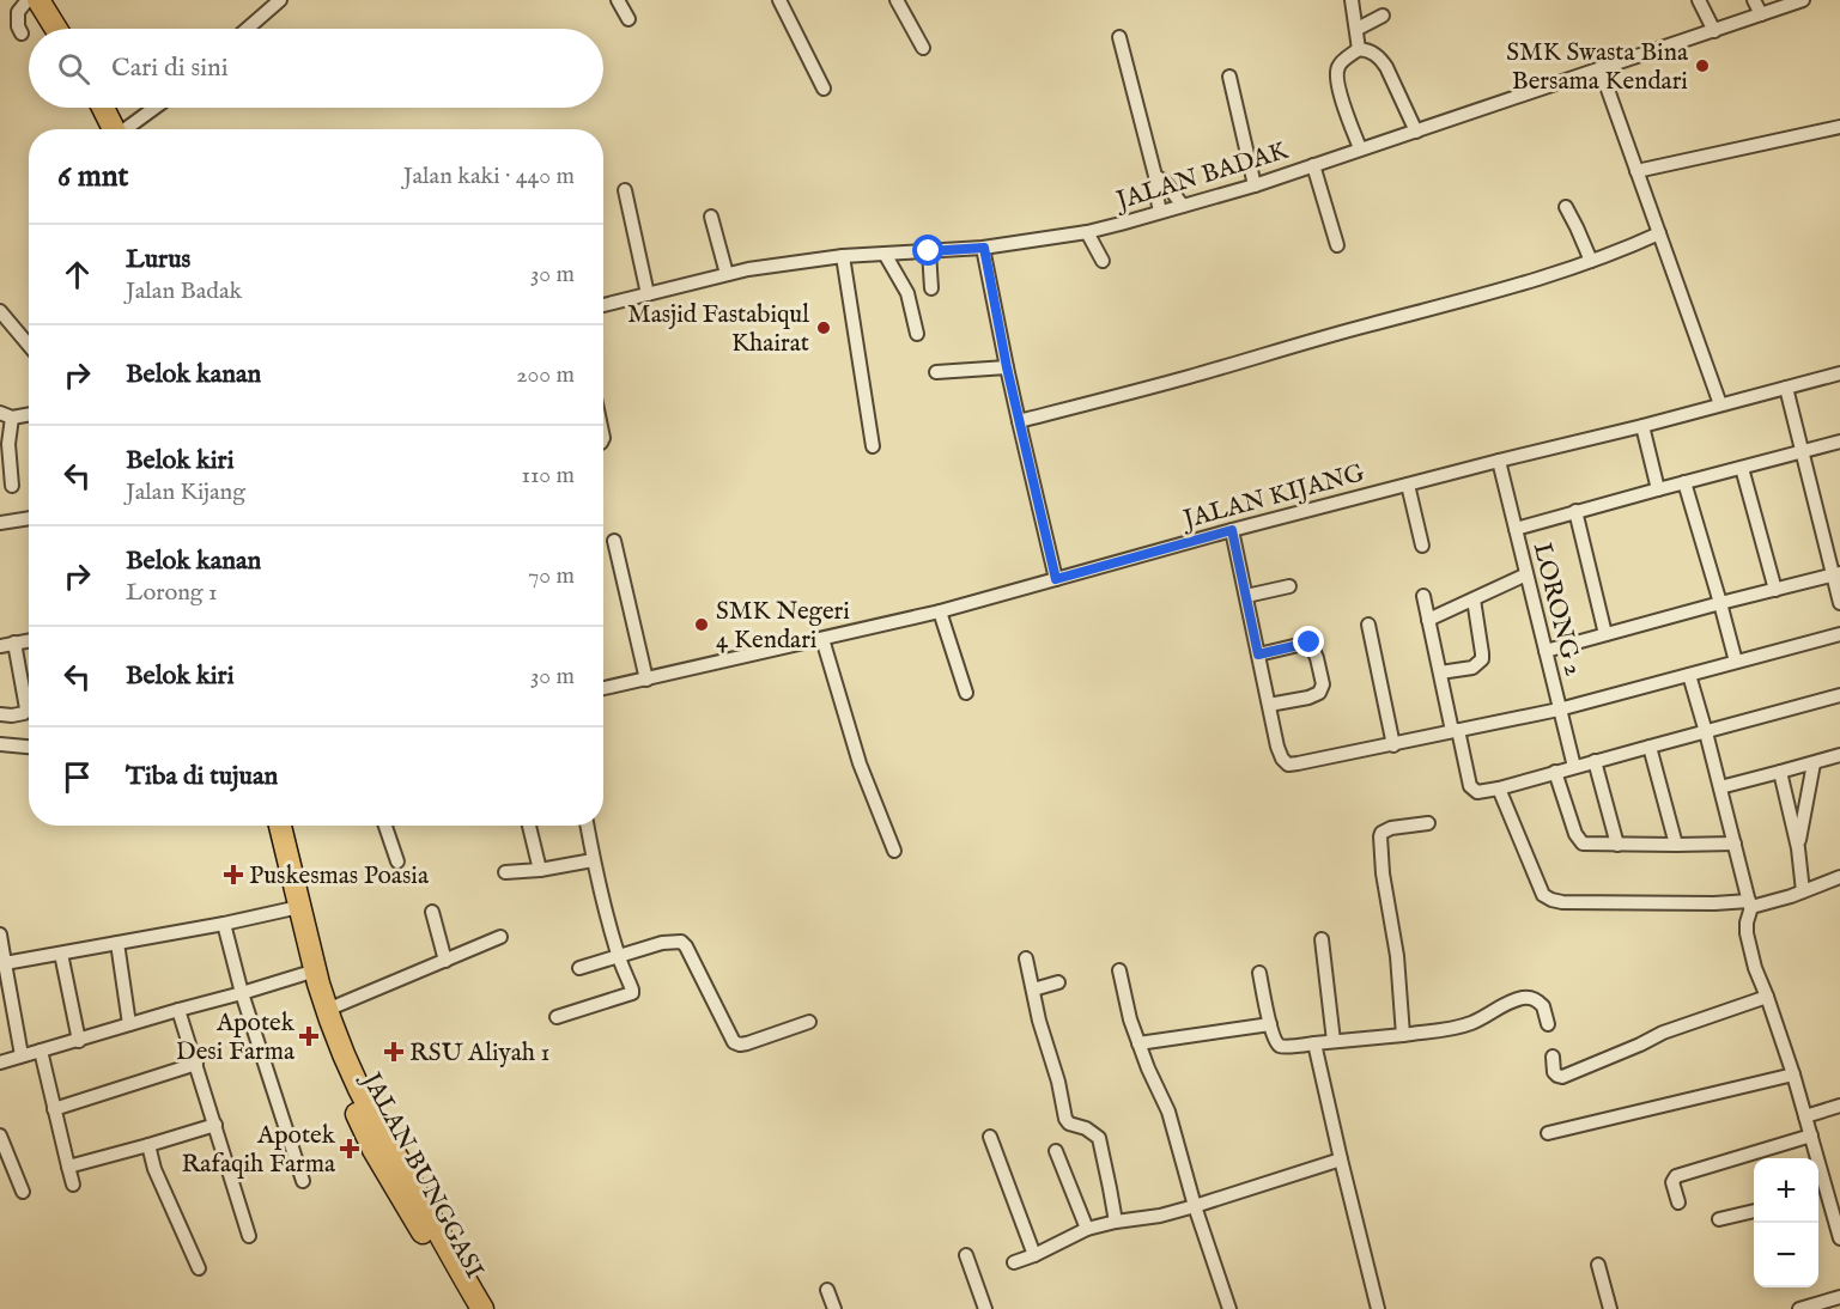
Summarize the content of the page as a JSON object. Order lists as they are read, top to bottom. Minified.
{"streets":{"highway":["JALAN BUNGGASI"],"street":["JALAN BADAK","JALAN KIJANG","LORONG 2"]},"crossings":[["JALAN KIJANG","LORONG 2"]],"places":{"other":["SMK Swasta Bina Bersama Kendari","Masjid Fastabiqul Khairat","SMK Negeri 4 Kendari"],"health":["Puskesmas Poasia","Apotek Desi Farma","RSU Aliyah 1","Apotek Rafaqih Farma"]},"page":{"search":"Cari di sini","heading":["6 mnt","Jalan kaki · 440 m"],"list":[["Lurus","Jalan Badak","30 m"],["Belok kanan","200 m"],["Belok kiri","Jalan Kijang","110 m"],["Belok kanan","Lorong 1","70 m"],["Belok kiri","30 m"],"Tiba di tujuan"],"map_buttons":["+","−"]}}
